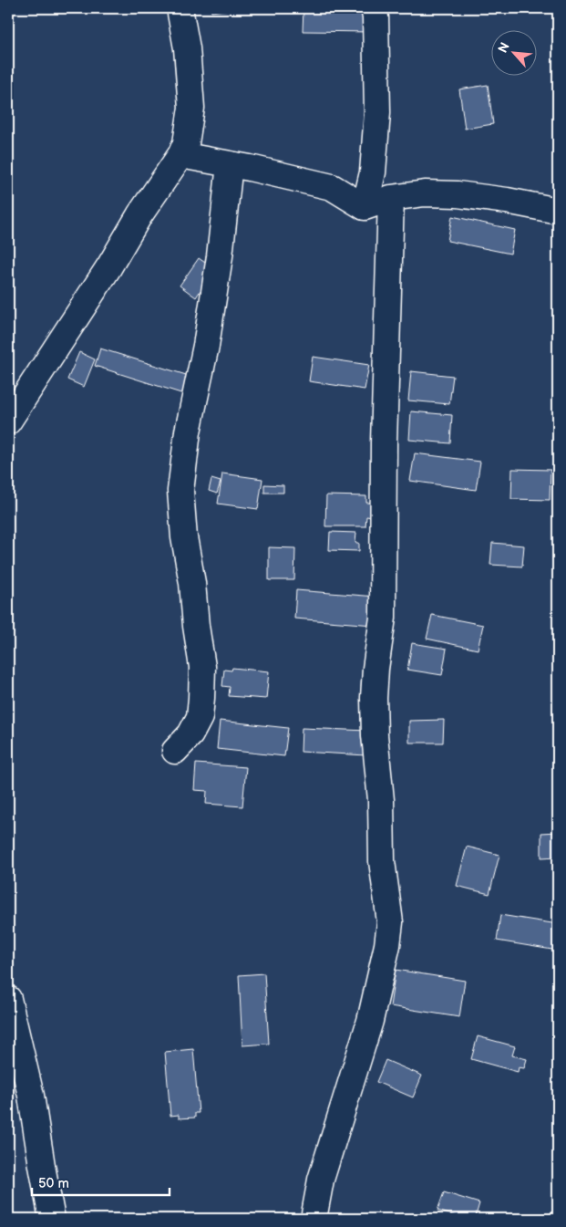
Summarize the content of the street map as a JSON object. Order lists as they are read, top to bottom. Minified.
{"scale_bar":"50 m","north":"top left"}
